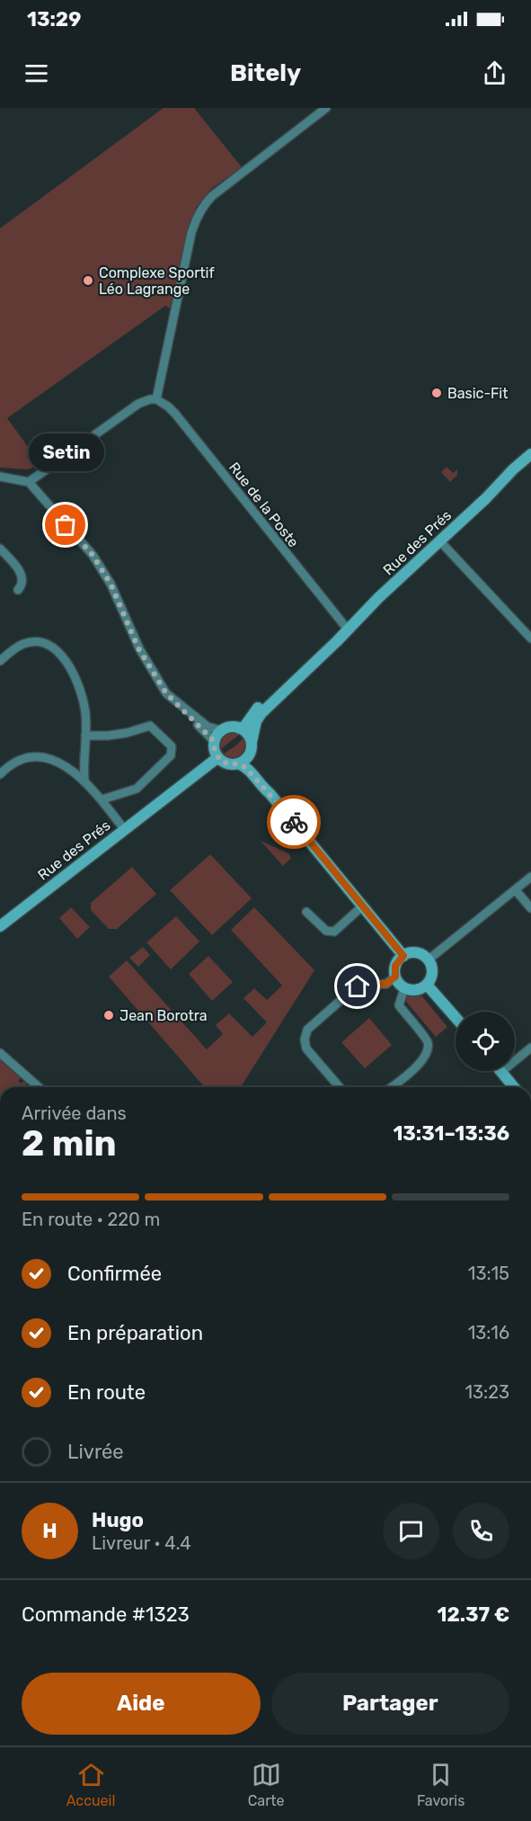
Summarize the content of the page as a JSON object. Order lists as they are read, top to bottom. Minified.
{"streets":{"main road":["Rue des Prés"],"street":["Rue de la Poste"]},"crossings":[["Rue de la Poste","Rue des Prés"]],"places":["Complexe Sportif Léo Lagrange","Basic-Fit","Setin","Jean Borotra"],"page":{"status":"13:29","header":"Bitely","bubble":"Setin","heading":["2 min","Arrivée dans","13:31–13:36"],"panel":["Hugo","Livreur · 4.4","Commande #1323","12.37 €"],"bar":"En route · 220 m","list":[["Confirmée","13:15"],["En préparation","13:16"],["En route","13:23"],"Livrée"],"round":"H","buttons":["Aide","Partager"],"tabs":["Accueil","Carte","Favoris"]}}
